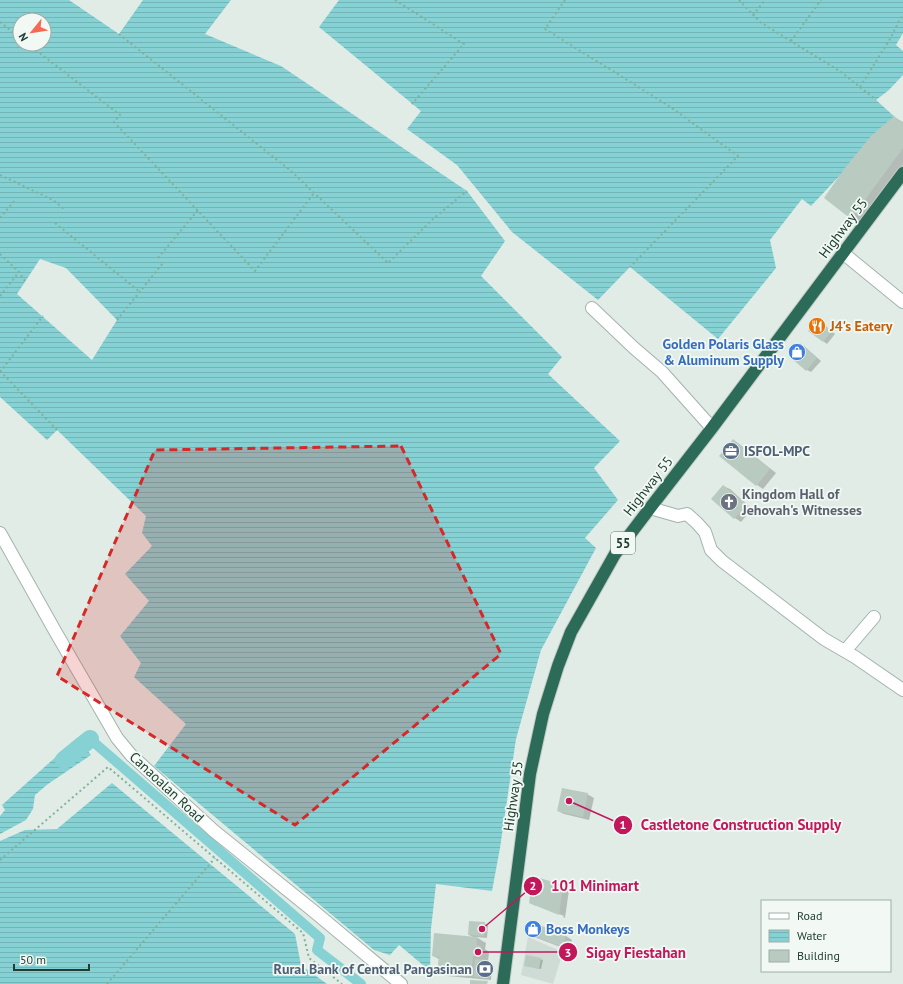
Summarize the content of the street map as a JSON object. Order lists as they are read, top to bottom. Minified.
{"streets":{"highway":["Highway 55","55"],"street":["Canaoalan Road"]},"places":{"restaurant":["J4's Eatery"],"shop":["Golden Polaris Glass & Aluminum Supply","Boss Monkeys"],"office":["ISFOL-MPC"],"church":["Kingdom Hall of Jehovah's Witnesses"],"other":["Castletone Construction Supply","101 Minimart","Sigay Fiestahan"],"bank":["Rural Bank of Central Pangasinan"]},"legend":["Road","Water","Building"],"scale_bar":"50 m","north":"bottom left"}
